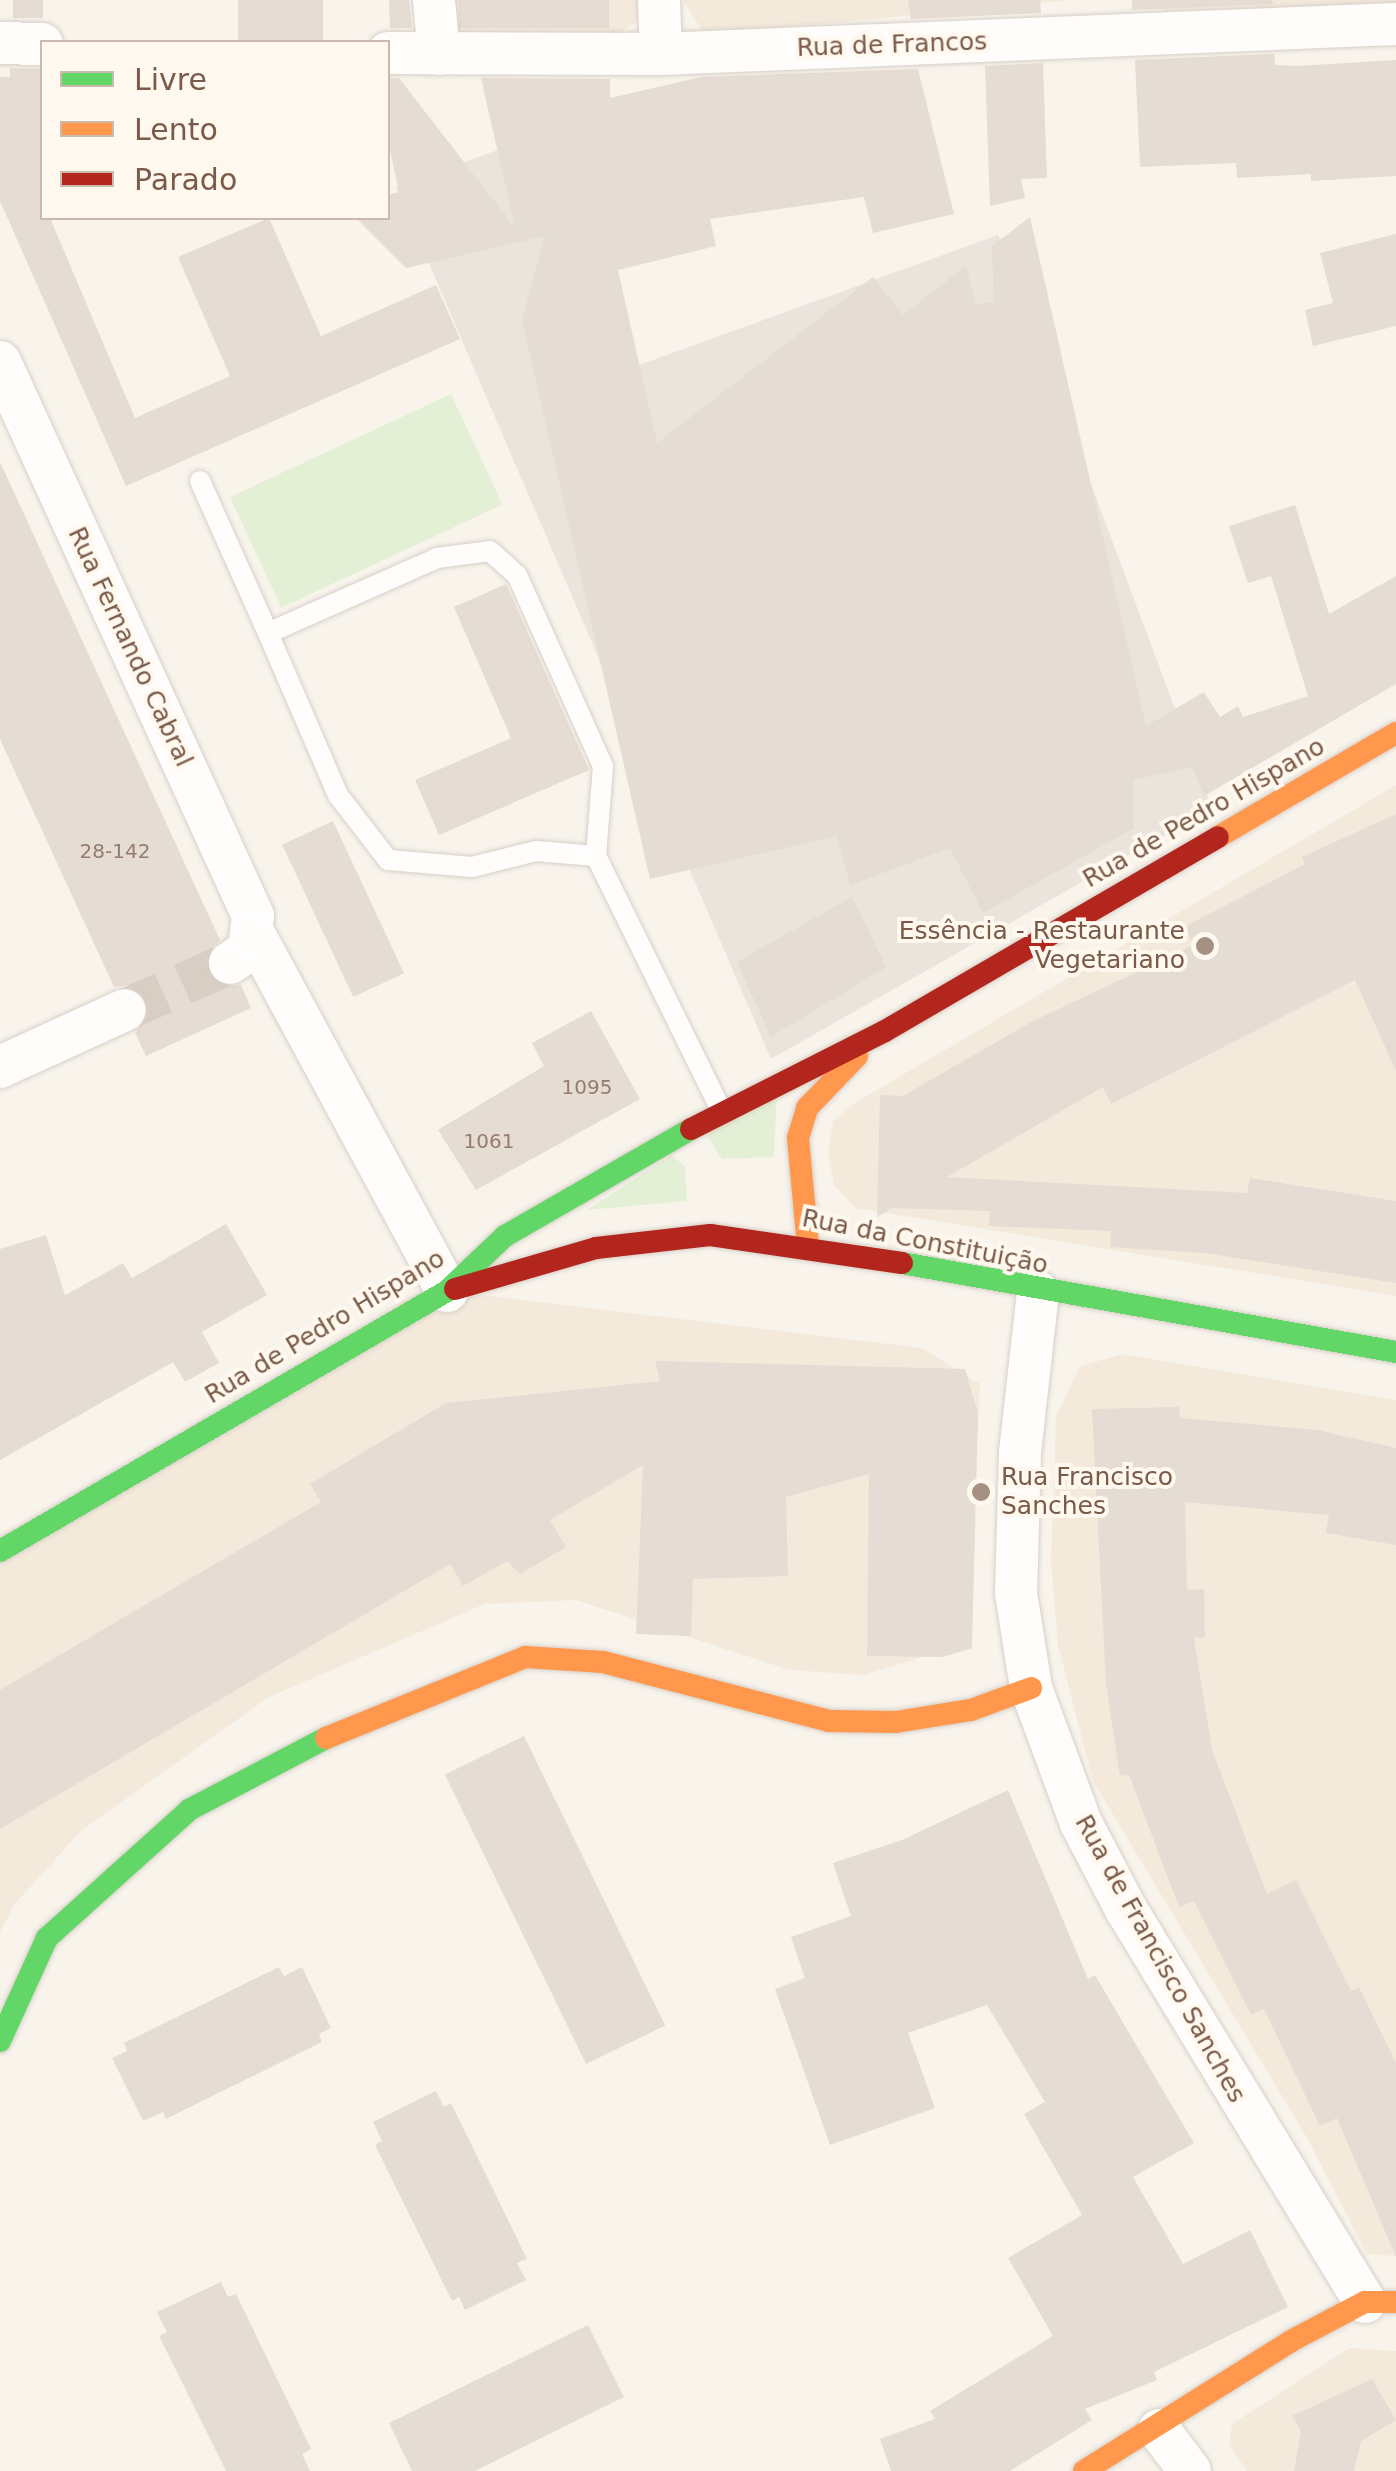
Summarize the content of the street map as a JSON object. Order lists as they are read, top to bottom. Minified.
{"streets":{"street":["Rua de Francos","Rua Fernando Cabral","Rua de Pedro Hispano","Rua da Constituição","Rua de Francisco Sanches"]},"crossings":[["Rua Fernando Cabral","Rua de Pedro Hispano"],["Rua Fernando Cabral","Rua da Constituição"],["Rua de Pedro Hispano","Rua da Constituição"],["Rua da Constituição","Rua de Francisco Sanches"]],"places":["Essência - Restaurante Vegetariano","Rua Francisco Sanches"],"house_numbers":["28-142","1095","1061"],"legend":["Livre","Lento","Parado"]}
